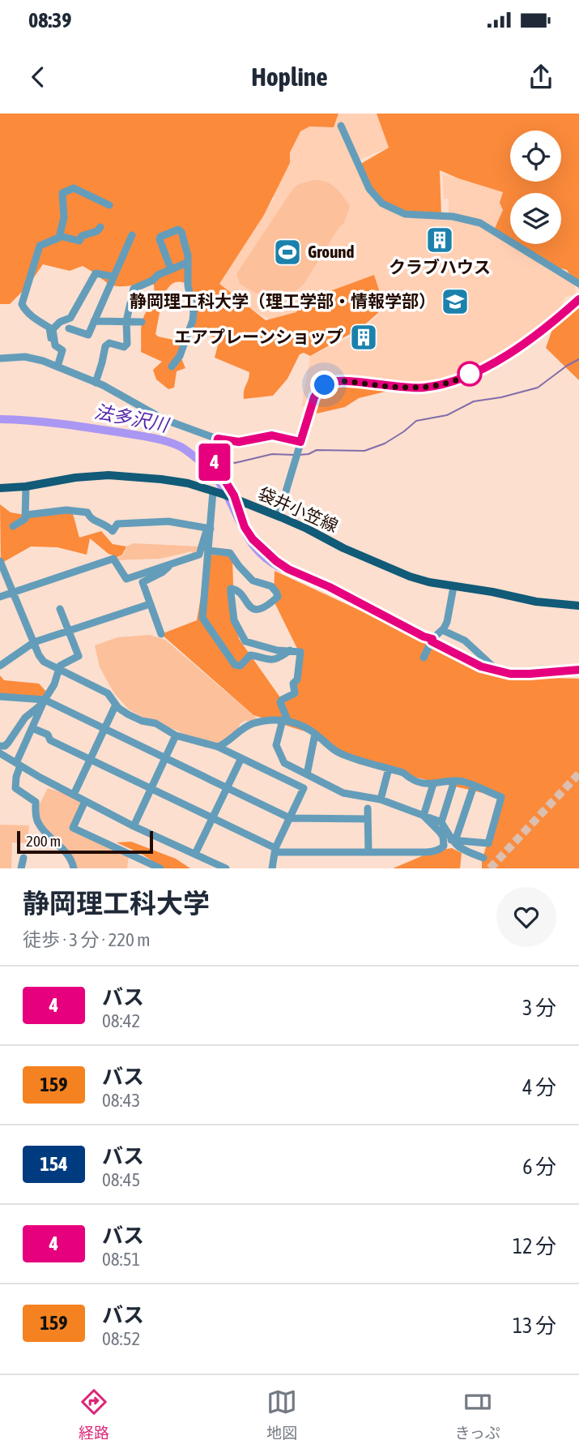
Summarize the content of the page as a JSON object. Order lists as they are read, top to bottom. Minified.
{"streets":{"main road":["袋井小笠線"]},"water":["法多沢川"],"places":{"building":["クラブハウス","エアプレーンショップ"],"sports":["Ground"],"school or university":["静岡理工科大学（理工学部・情報学部）"]},"lines":["bus line 4"],"scale_bar":"200 m","page":{"status":"08:39","header":"Hopline","on_map":"4","scale":"200 m","heading":["静岡理工科大学","徒歩 · 3 分 · 220 m"],"list":[{"mark":"4","name":"バス","note":"08:42","value":"3 分"},{"mark":"159","name":"バス","note":"08:43","value":"4 分"},{"mark":"154","name":"バス","note":"08:45","value":"6 分"},{"mark":"4","name":"バス","note":"08:51","value":"12 分"},{"mark":"159","name":"バス","note":"08:52","value":"13 分"}],"tabs":["経路","地図","きっぷ"]}}
